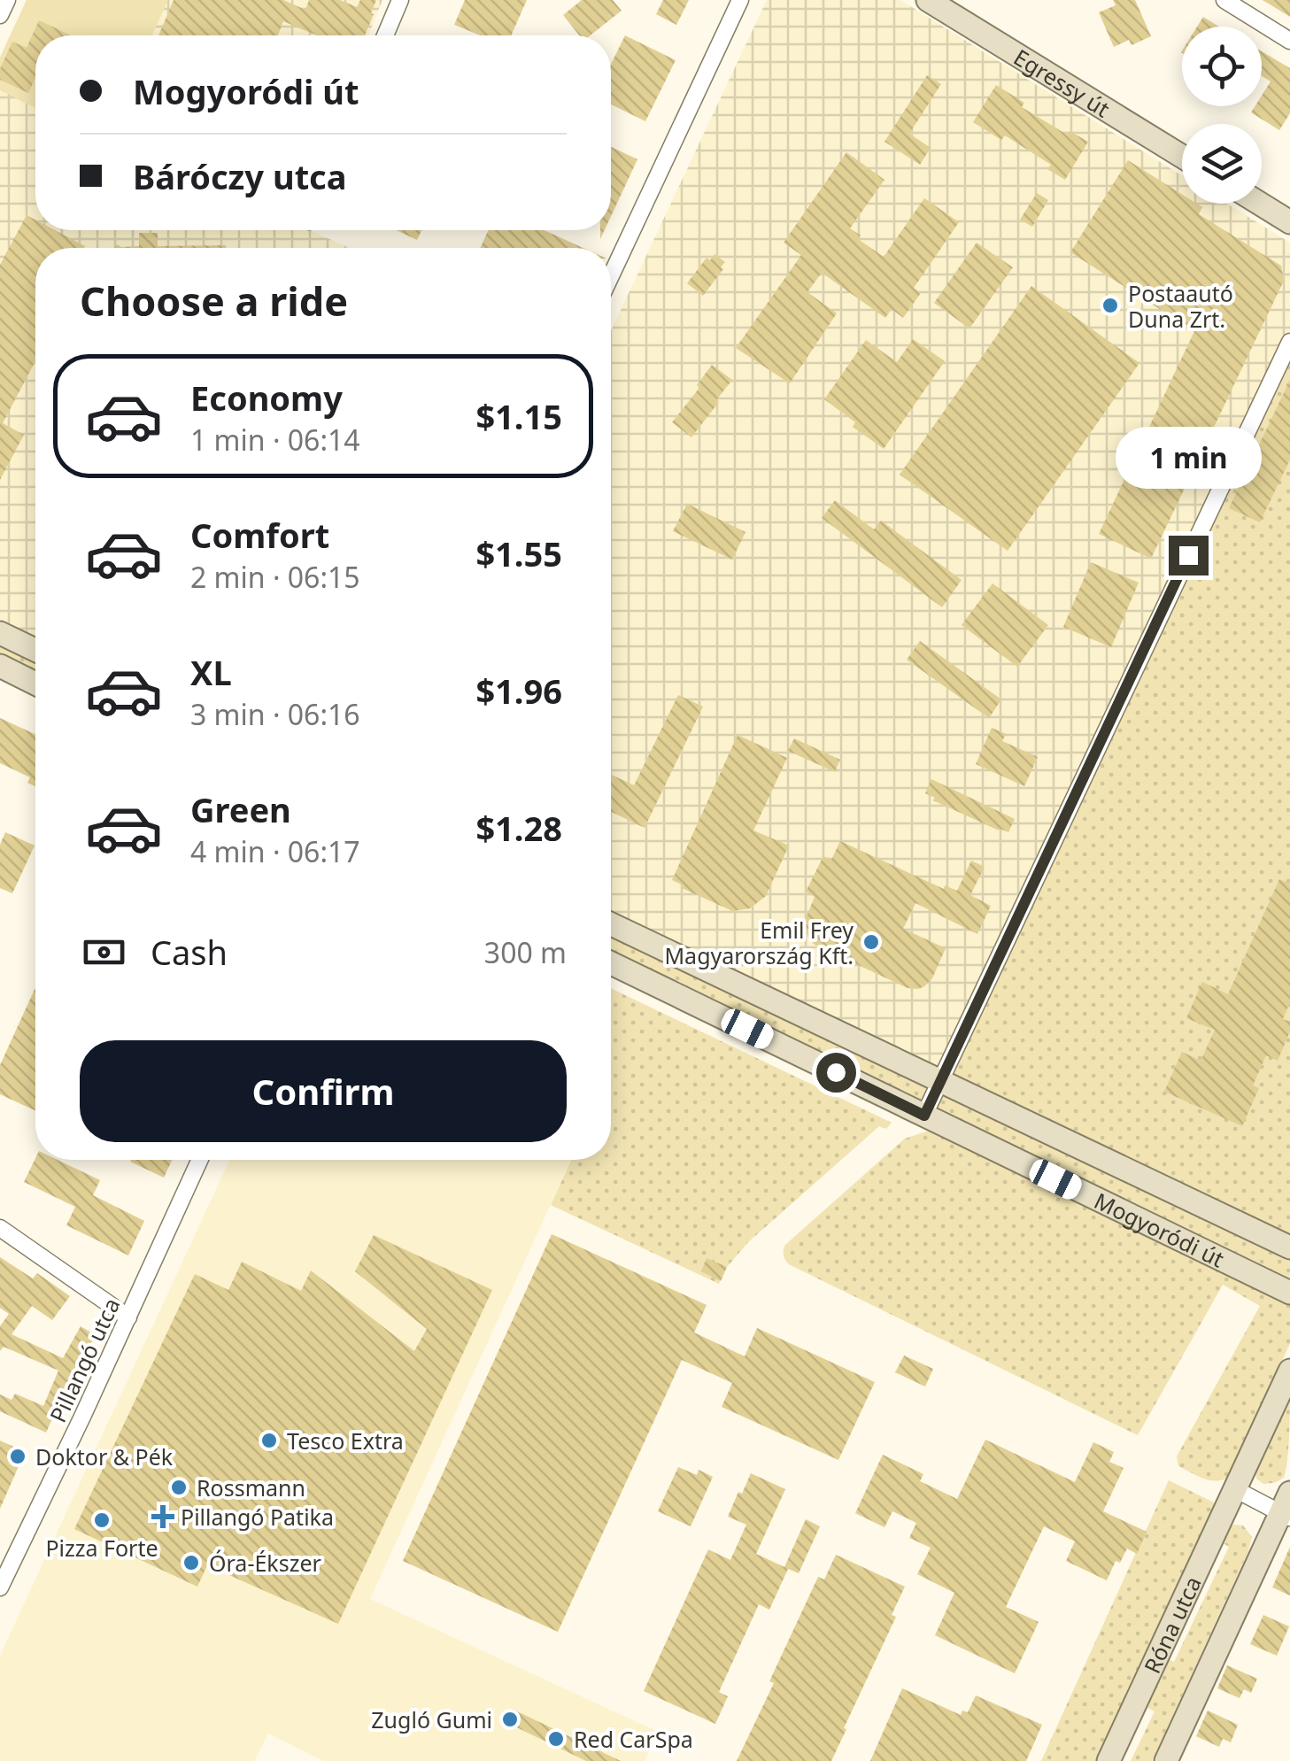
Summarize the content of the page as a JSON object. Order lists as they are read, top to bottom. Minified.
{"streets":{"street":["Egressy út","Mogyoródi út","Pillangó utca","Róna utca"]},"places":{"other":["Postaautó Duna Zrt.","Emil Frey Magyarország Kft.","Tesco Extra","Doktor & Pék","Rossmann","Pizza Forte","Óra-Ékszer","Zugló Gumi","Red CarSpa"],"health":["Pillangó Patika"]},"page":{"banner":["Mogyoródi út","Báróczy utca"],"heading":"Choose a ride","list":[{"name":"Economy","note":"1 min · 06:14","value":"$1.15"},{"name":"Comfort","note":"2 min · 06:15","value":"$1.55"},{"name":"XL","note":"3 min · 06:16","value":"$1.96"},{"name":"Green","note":"4 min · 06:17","value":"$1.28"}],"bubble":"1 min","pay":["Cash","300 m"],"buttons":"Confirm"}}
